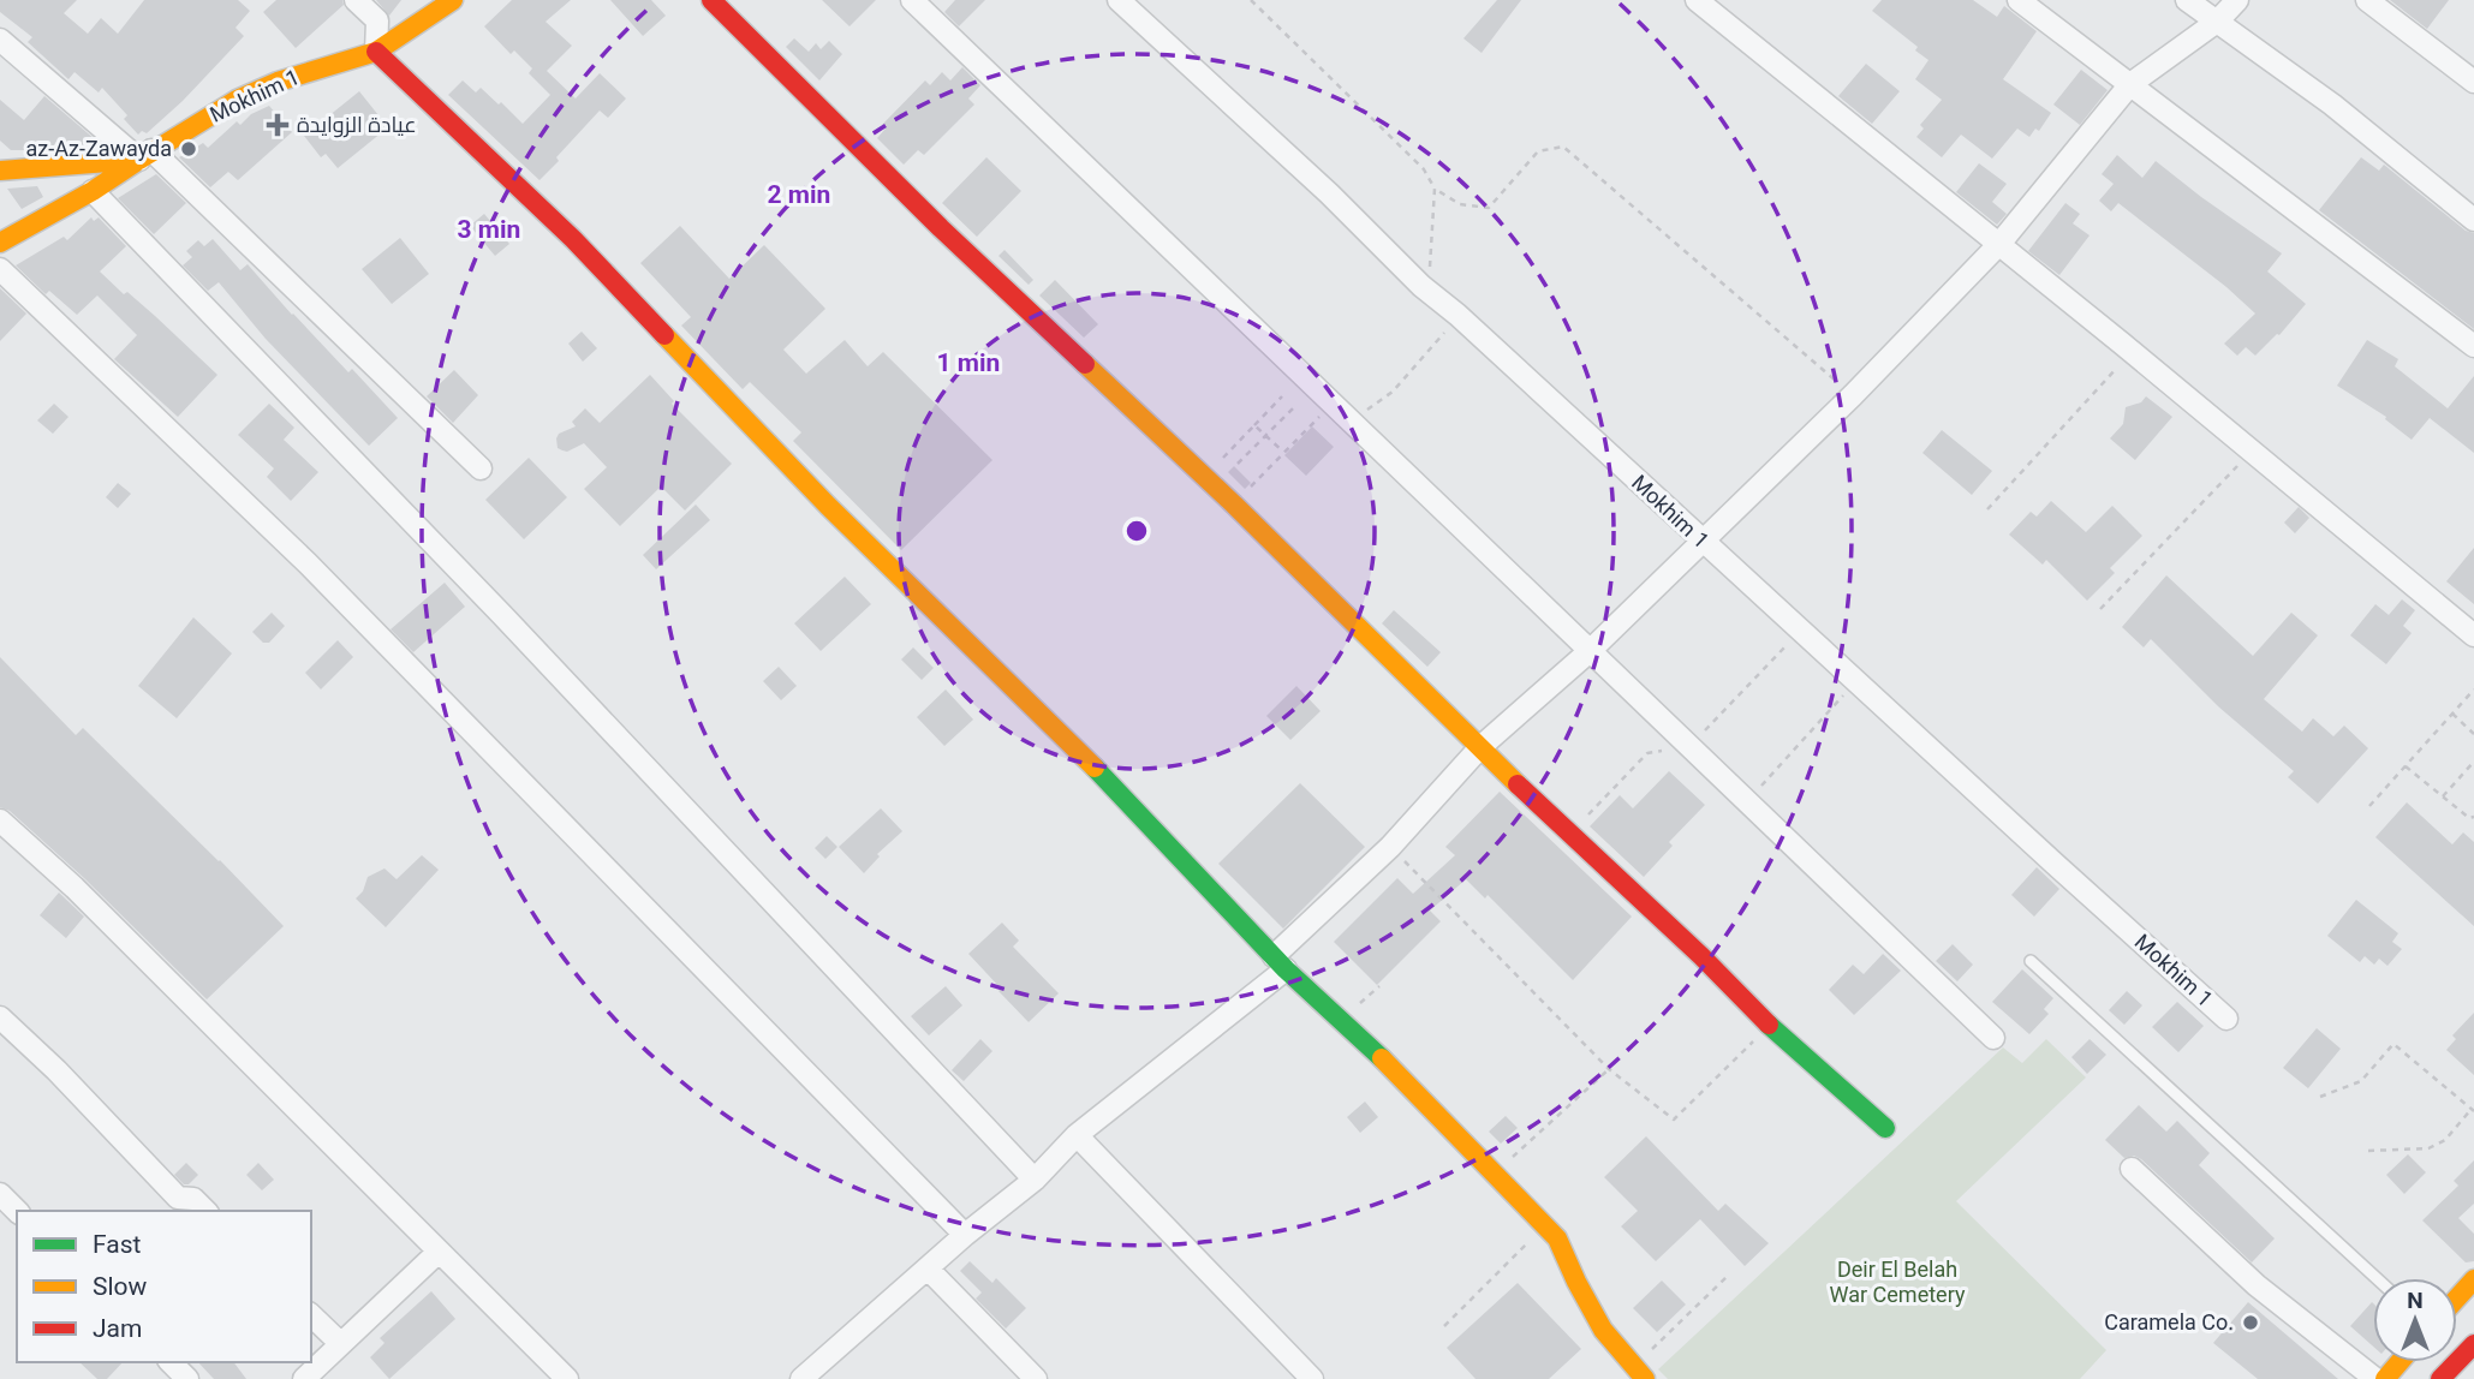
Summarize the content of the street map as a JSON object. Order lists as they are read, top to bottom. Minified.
{"streets":{"main road":["Mokhim 1"]},"parks":["Deir El Belah War Cemetery"],"places":{"health":["عيادة الزوايدة"],"other":["az-Az-Zawayda","Caramela Co."]},"legend":["Fast","Slow","Jam"],"north":"top","rings":["2 min","3 min","1 min"]}
